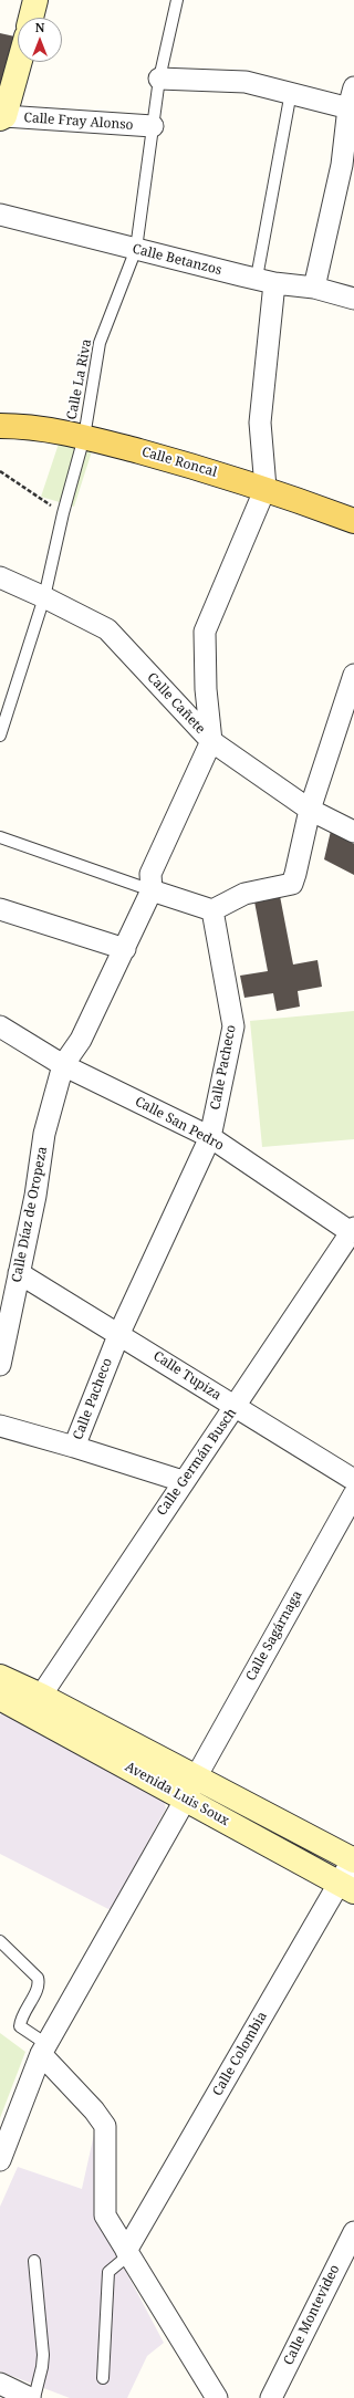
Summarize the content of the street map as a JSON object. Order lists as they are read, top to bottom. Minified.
{"streets":{"main road":["Calle Roncal","Avenida Luis Soux"],"street":["Calle Fray Alonso","Calle Betanzos","Calle Cañete","Calle Pacheco","Calle San Pedro","Calle Díaz de Oropeza","Calle Tupiza","Calle Germán Busch","Calle Sagárnaga","Calle Colombia","Calle Montevideo"],"lane":["Calle La Riva"]},"crossings":[["Calle Fray Alonso","Calle La Riva"],["Calle Betanzos","Calle La Riva"],["Calle La Riva","Calle Roncal"],["Calle La Riva","Calle Cañete"],["Calle Cañete","Calle Díaz de Oropeza"],["Calle Pacheco","Calle San Pedro"],["Calle Pacheco","Calle Tupiza"],["Calle San Pedro","Calle Díaz de Oropeza"],["Calle San Pedro","Calle Germán Busch"],["Calle Díaz de Oropeza","Calle Tupiza"],["Calle Tupiza","Calle Germán Busch"],["Calle Germán Busch","Avenida Luis Soux"],["Calle Sagárnaga","Avenida Luis Soux"],["Avenida Luis Soux","Calle Colombia"]],"north":"top"}
